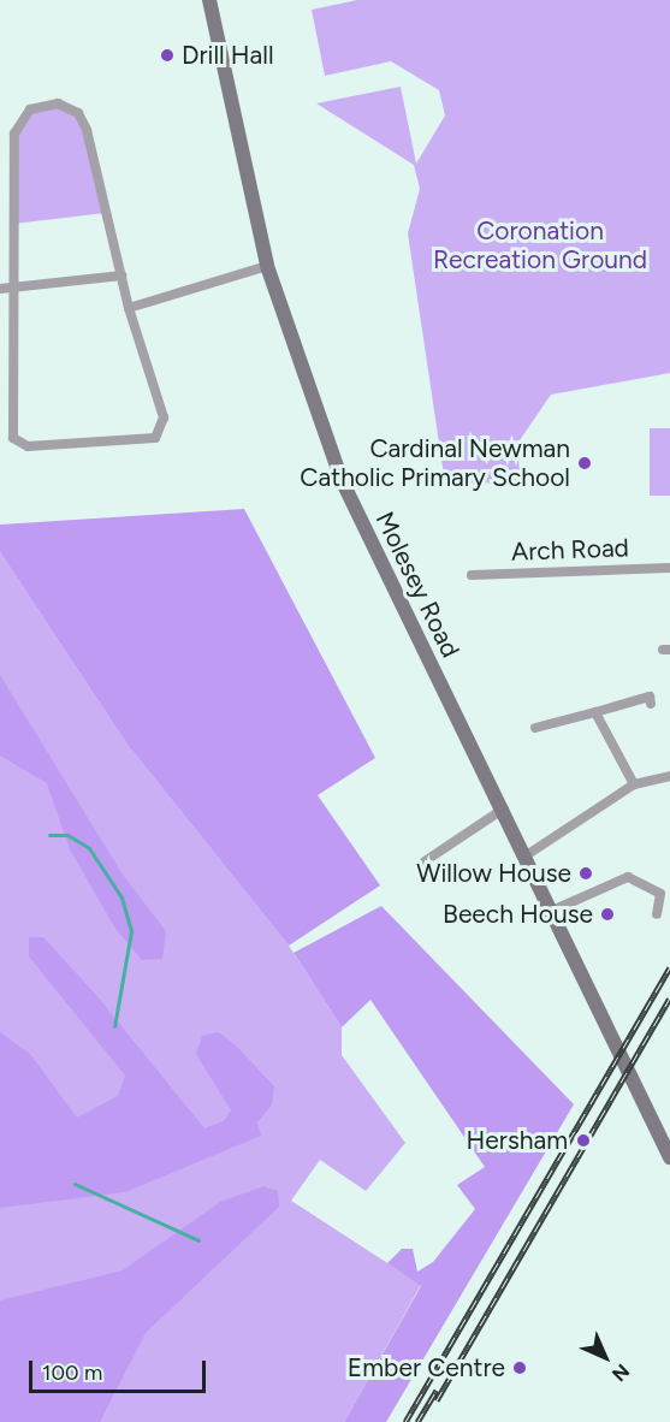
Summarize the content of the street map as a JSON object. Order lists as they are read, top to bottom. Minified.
{"streets":{"street":["Arch Road","Molesey Road"]},"parks":["Coronation Recreation Ground"],"places":["Drill Hall","Cardinal Newman Catholic Primary School","Willow House","Beech House","Hersham","Ember Centre"],"scale_bar":"100 m","north":"bottom right"}
